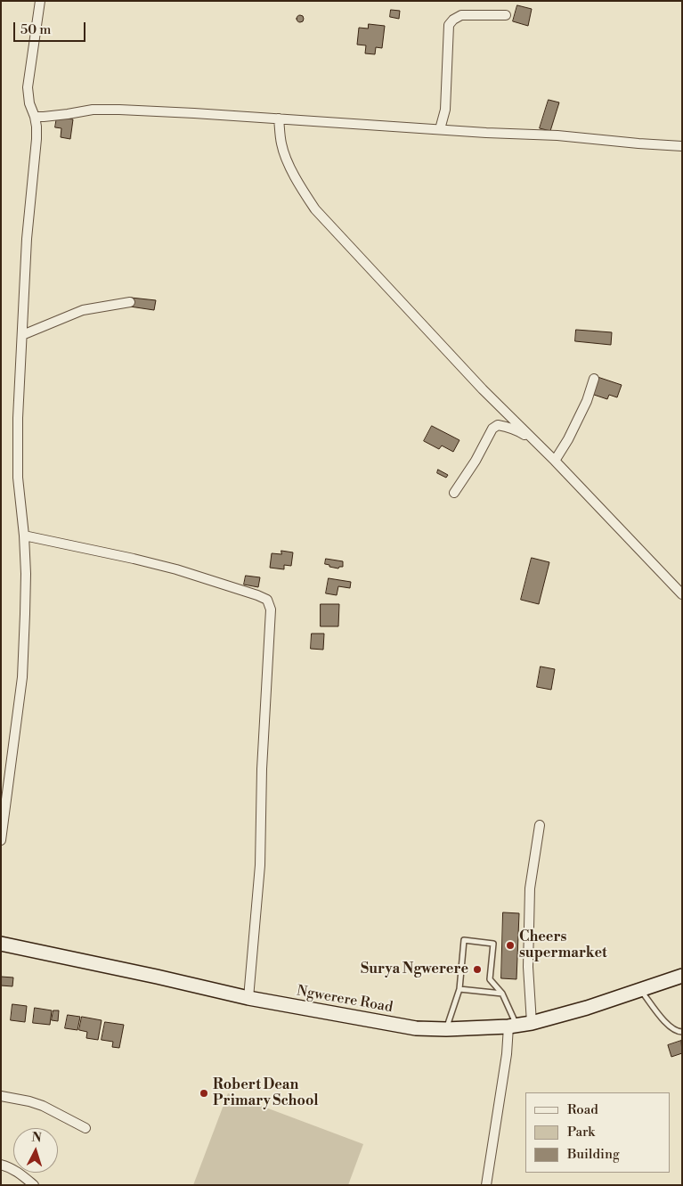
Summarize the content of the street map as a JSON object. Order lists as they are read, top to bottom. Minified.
{"streets":{"main road":["Ngwerere Road"]},"places":["Cheers supermarket","Surya Ngwerere","Robert Dean Primary School"],"legend":["Road","Park","Building"],"scale_bar":"50 m","north":"top"}
